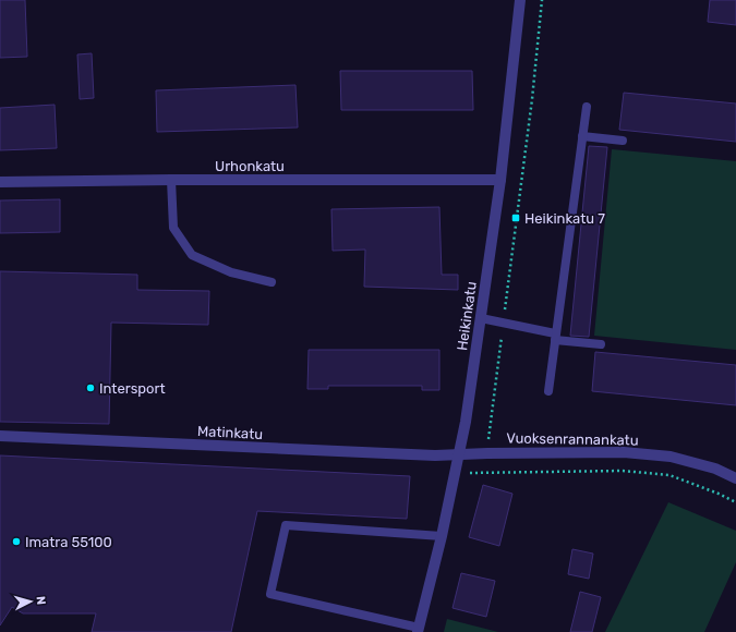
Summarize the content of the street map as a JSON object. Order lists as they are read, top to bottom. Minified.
{"streets":{"street":["Urhonkatu","Heikinkatu","Matinkatu","Vuoksenrannankatu"]},"crossings":[["Urhonkatu","Heikinkatu"],["Heikinkatu","Matinkatu"],["Heikinkatu","Vuoksenrannankatu"],["Matinkatu","Vuoksenrannankatu"]],"places":{"transit":["Heikinkatu 7"],"other":["Intersport","Imatra 55100"]},"north":"right"}
